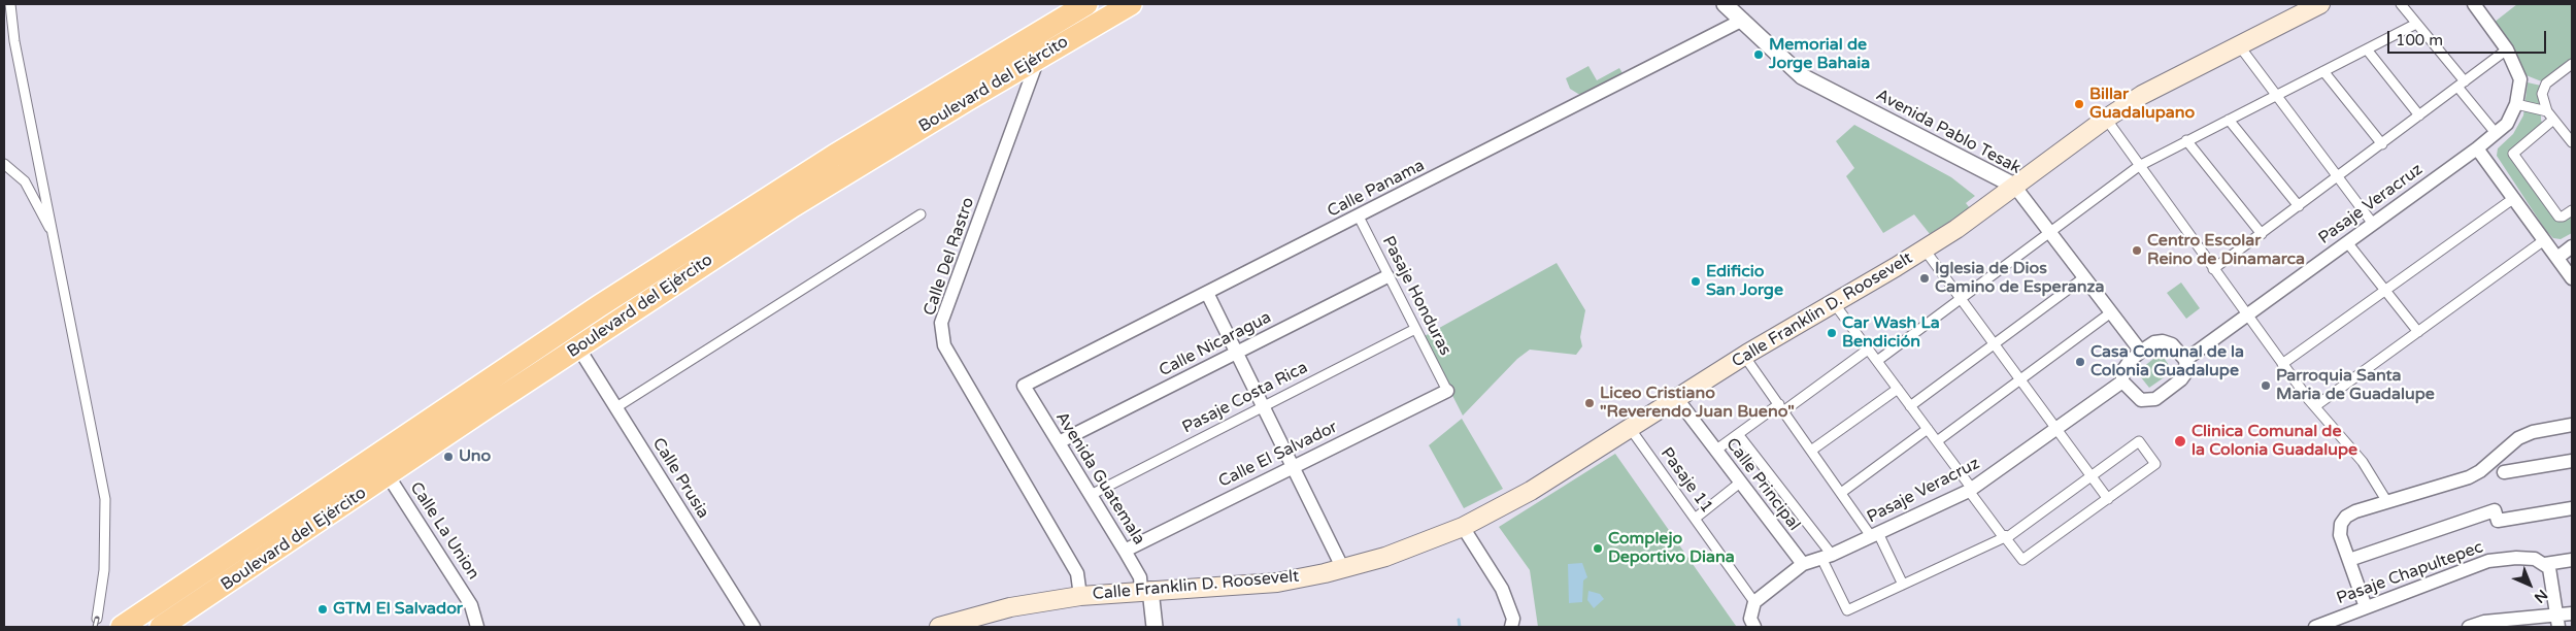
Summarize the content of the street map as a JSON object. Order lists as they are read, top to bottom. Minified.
{"streets":{"highway":["Boulevard del Ejército"],"main road":["Calle Franklin D. Roosevelt"],"street":["Avenida Pablo Tesak","Calle Panama","Pasaje Veracruz","Calle Del Rastro","Pasaje Honduras","Calle Nicaragua","Pasaje Costa Rica","Calle El Salvador","Calle Prusia","Avenida Guatemala","Pasaje 11","Calle Principal","Calle La Union","Pasaje Chapultepec"]},"crossings":[["Boulevard del Ejército","Calle Del Rastro"],["Boulevard del Ejército","Calle Prusia"],["Boulevard del Ejército","Calle La Union"],["Avenida Pablo Tesak","Calle Panama"],["Avenida Pablo Tesak","Pasaje Veracruz"],["Avenida Pablo Tesak","Calle Franklin D. Roosevelt"],["Calle Panama","Pasaje Honduras"],["Calle Panama","Avenida Guatemala"],["Pasaje Veracruz","Pasaje 11"],["Pasaje Veracruz","Calle Principal"],["Calle Del Rastro","Calle Franklin D. Roosevelt"],["Pasaje Honduras","Calle Nicaragua"],["Pasaje Honduras","Pasaje Costa Rica"],["Pasaje Honduras","Calle El Salvador"],["Calle Franklin D. Roosevelt","Avenida Guatemala"],["Calle Franklin D. Roosevelt","Pasaje 11"],["Calle Franklin D. Roosevelt","Calle Principal"],["Calle Nicaragua","Avenida Guatemala"],["Pasaje Costa Rica","Avenida Guatemala"],["Calle El Salvador","Avenida Guatemala"]],"places":["Memorial de Jorge Bahaia","Billar Guadalupano","Centro Escolar Reino de Dinamarca","Iglesia de Dios Camino de Esperanza","Edificio San Jorge","Car Wash La Bendición","Casa Comunal de la Colonia Guadalupe","Parroquia Santa Maria de Guadalupe","Liceo Cristiano \"Reverendo Juan Bueno\"","Clinica Comunal de la Colonia Guadalupe","Uno","Complejo Deportivo Diana","GTM El Salvador"],"scale_bar":"100 m","north":"bottom right"}
